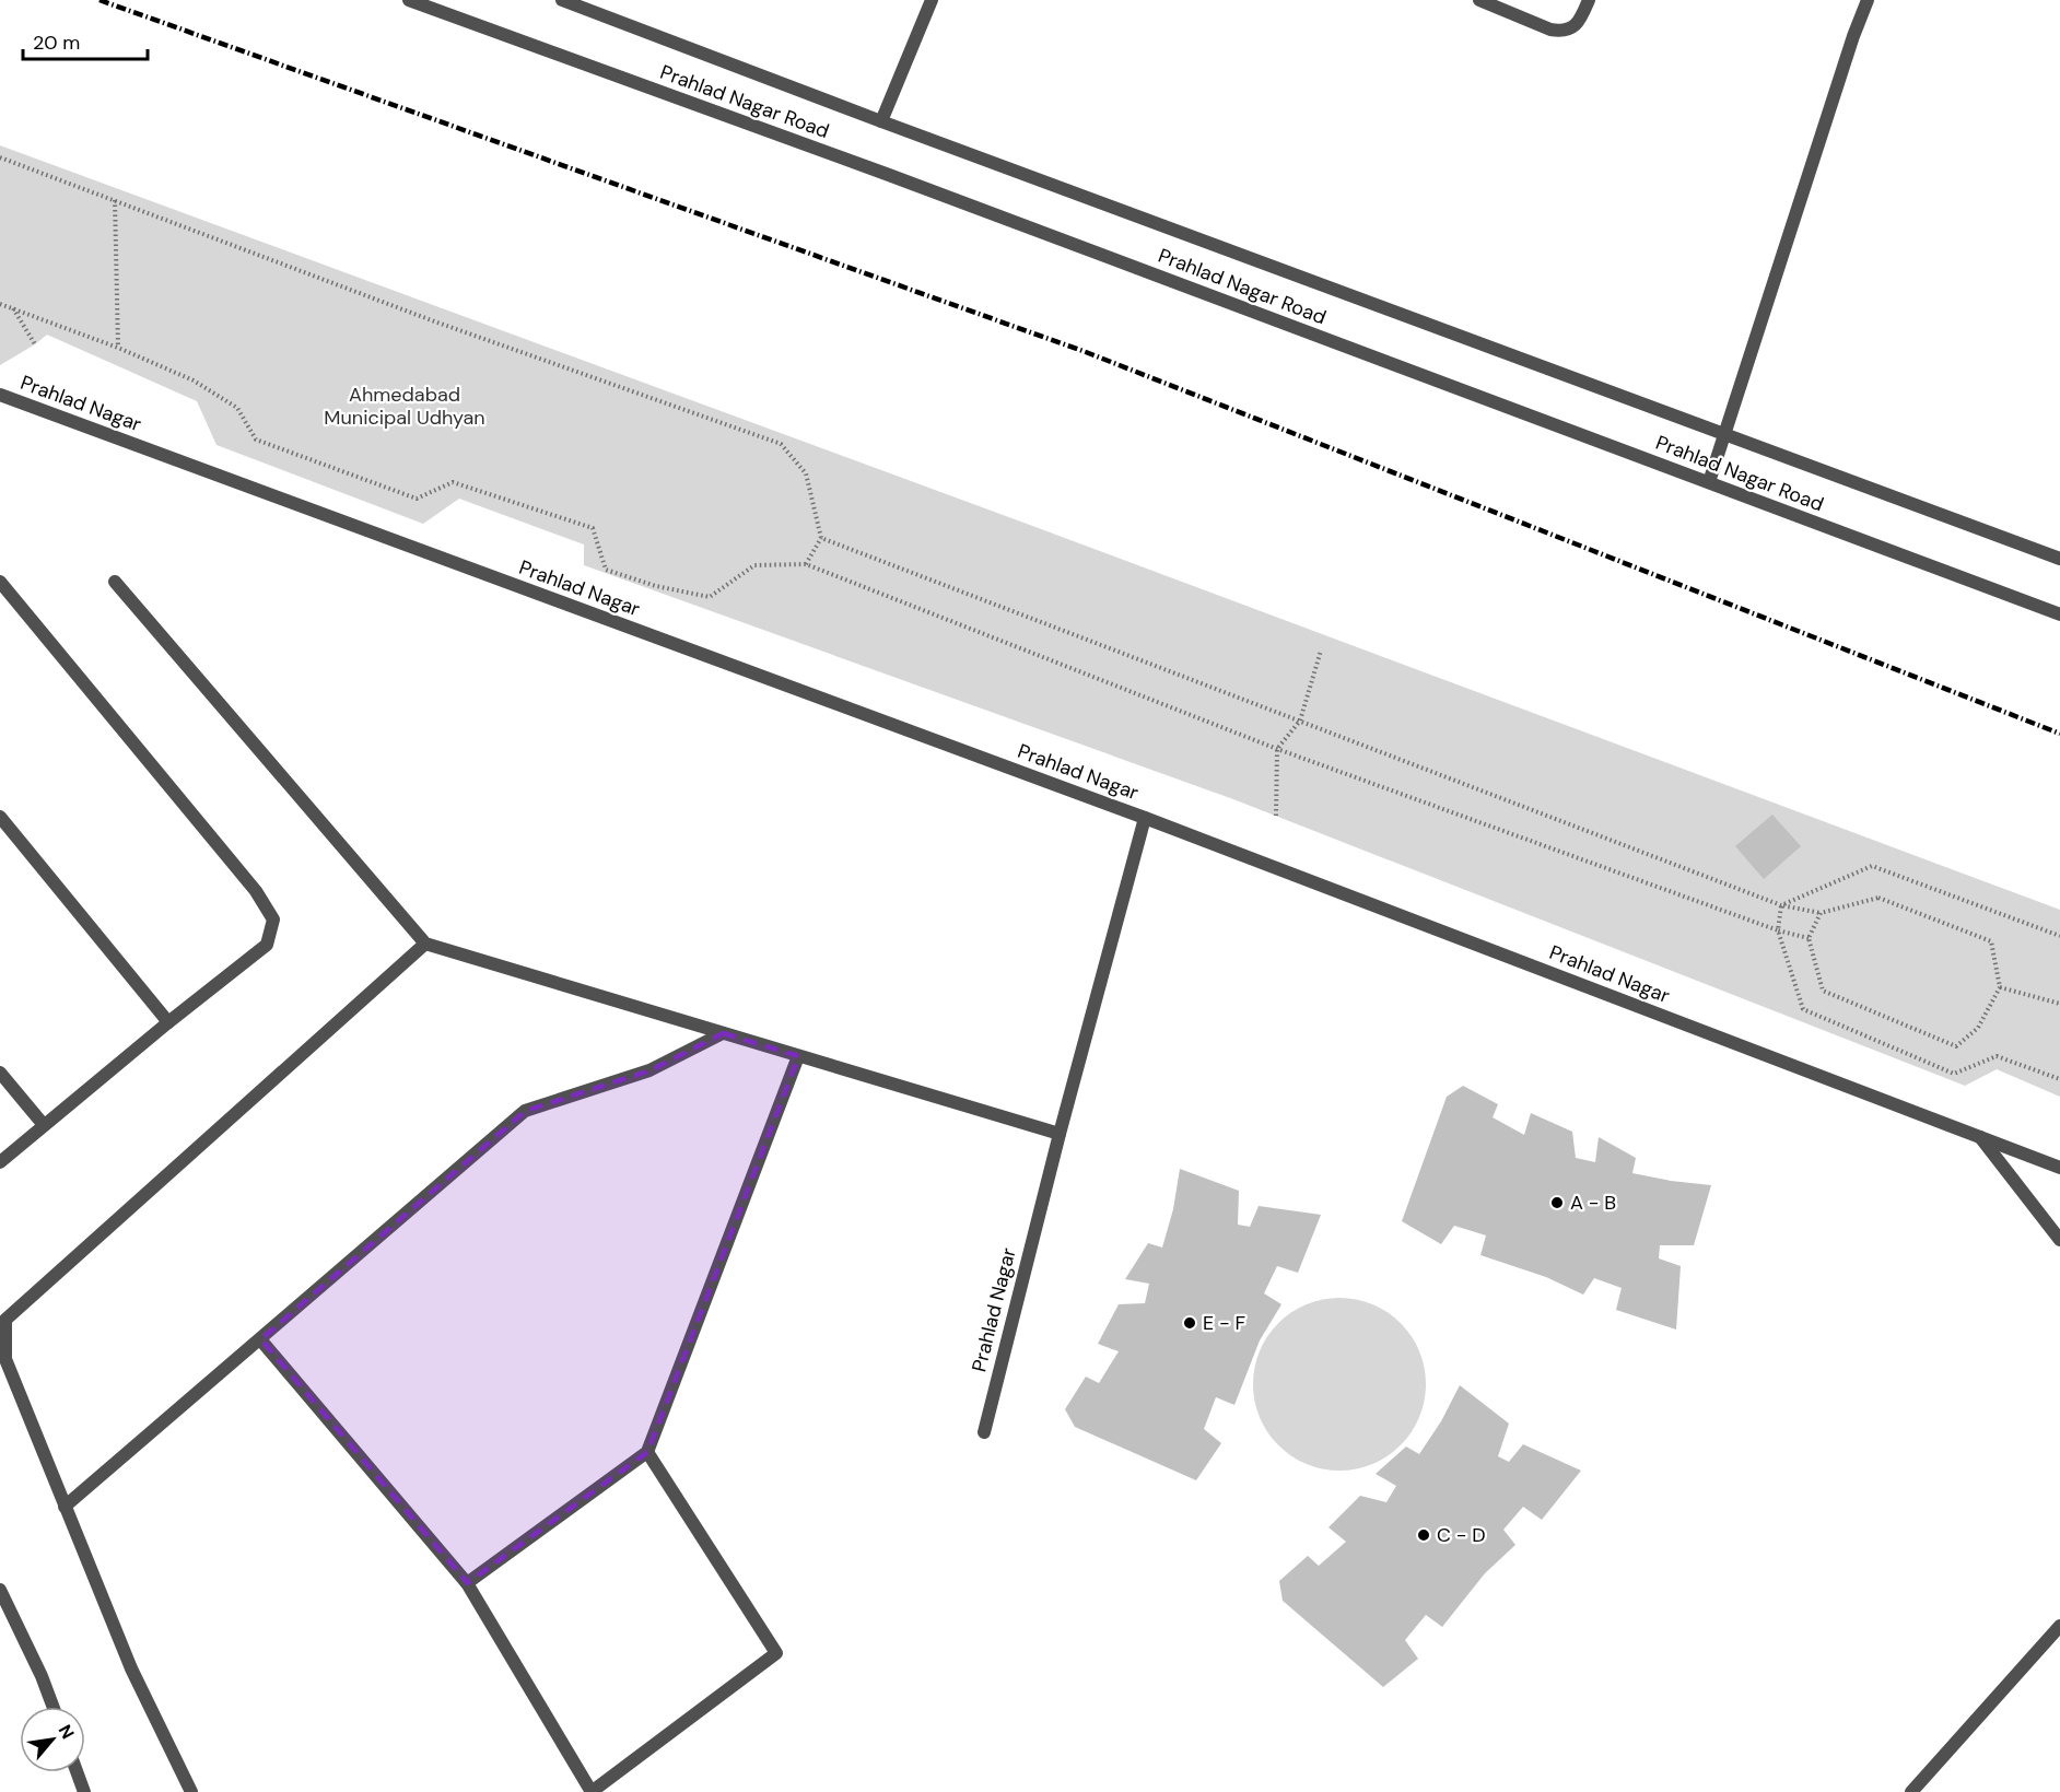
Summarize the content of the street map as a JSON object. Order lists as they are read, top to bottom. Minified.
{"streets":{"street":["Prahlad Nagar Road","Prahlad Nagar"]},"parks":["Ahmedabad Municipal Udhyan"],"places":["A - B","E - F","C - D"],"scale_bar":"20 m","north":"top right"}
